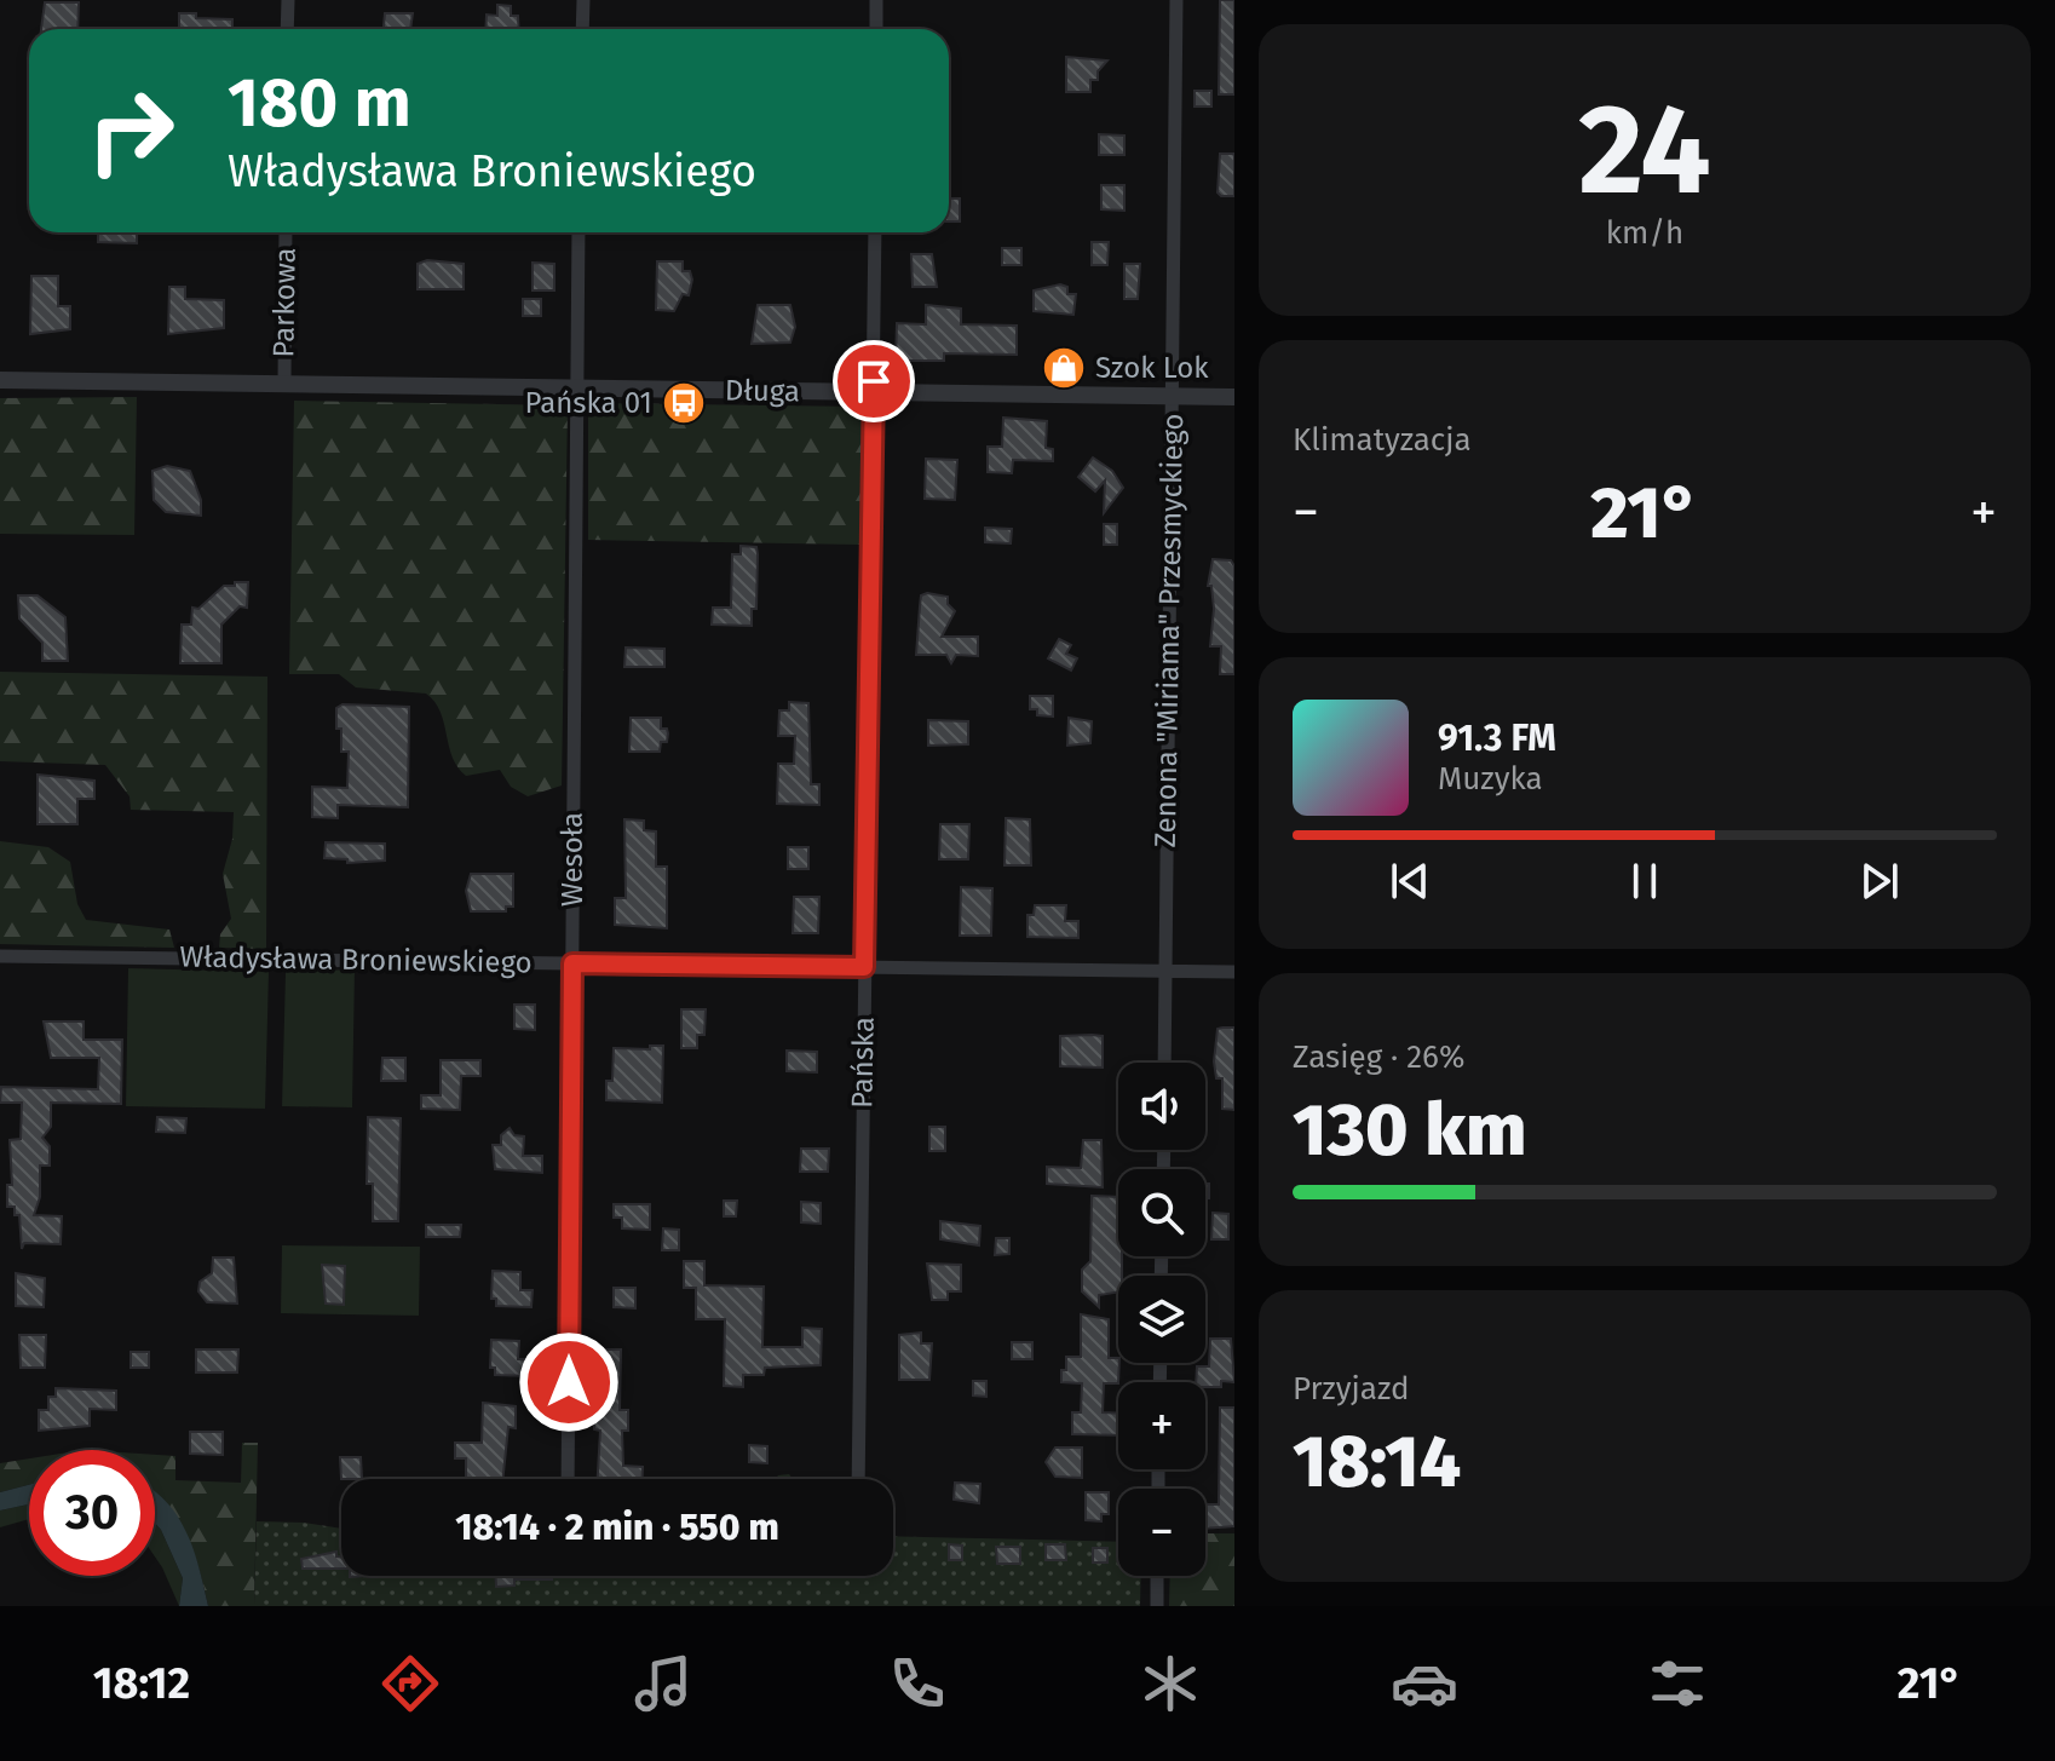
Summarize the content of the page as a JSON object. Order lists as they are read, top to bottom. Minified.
{"streets":{"street":["Parkowa","Długa","Zenona \"Miriama\" Przesmyckiego","Wesoła","Władysława Broniewskiego","Pańska"]},"crossings":[["Parkowa","Długa"],["Długa","Zenona \"Miriama\" Przesmyckiego"],["Długa","Wesoła"],["Długa","Pańska"],["Zenona \"Miriama\" Przesmyckiego","Władysława Broniewskiego"],["Wesoła","Władysława Broniewskiego"],["Władysława Broniewskiego","Pańska"]],"places":{"shop":["Szok Lok"],"bus stop":["Pańska 01"]},"page":{"tile":[["24","km/h"],"Klimatyzacja",["Zasięg · 26%","130 km"],["Przyjazd","18:14"]],"turn":["180 m","Władysława Broniewskiego"],"heat":["−","21°","+"],"song":["91.3 FM","Muzyka"],"map_buttons":["+","−"],"limit":"30","trip":"18:14 · 2 min · 550 m","tabs":["18:12","21°"]}}
